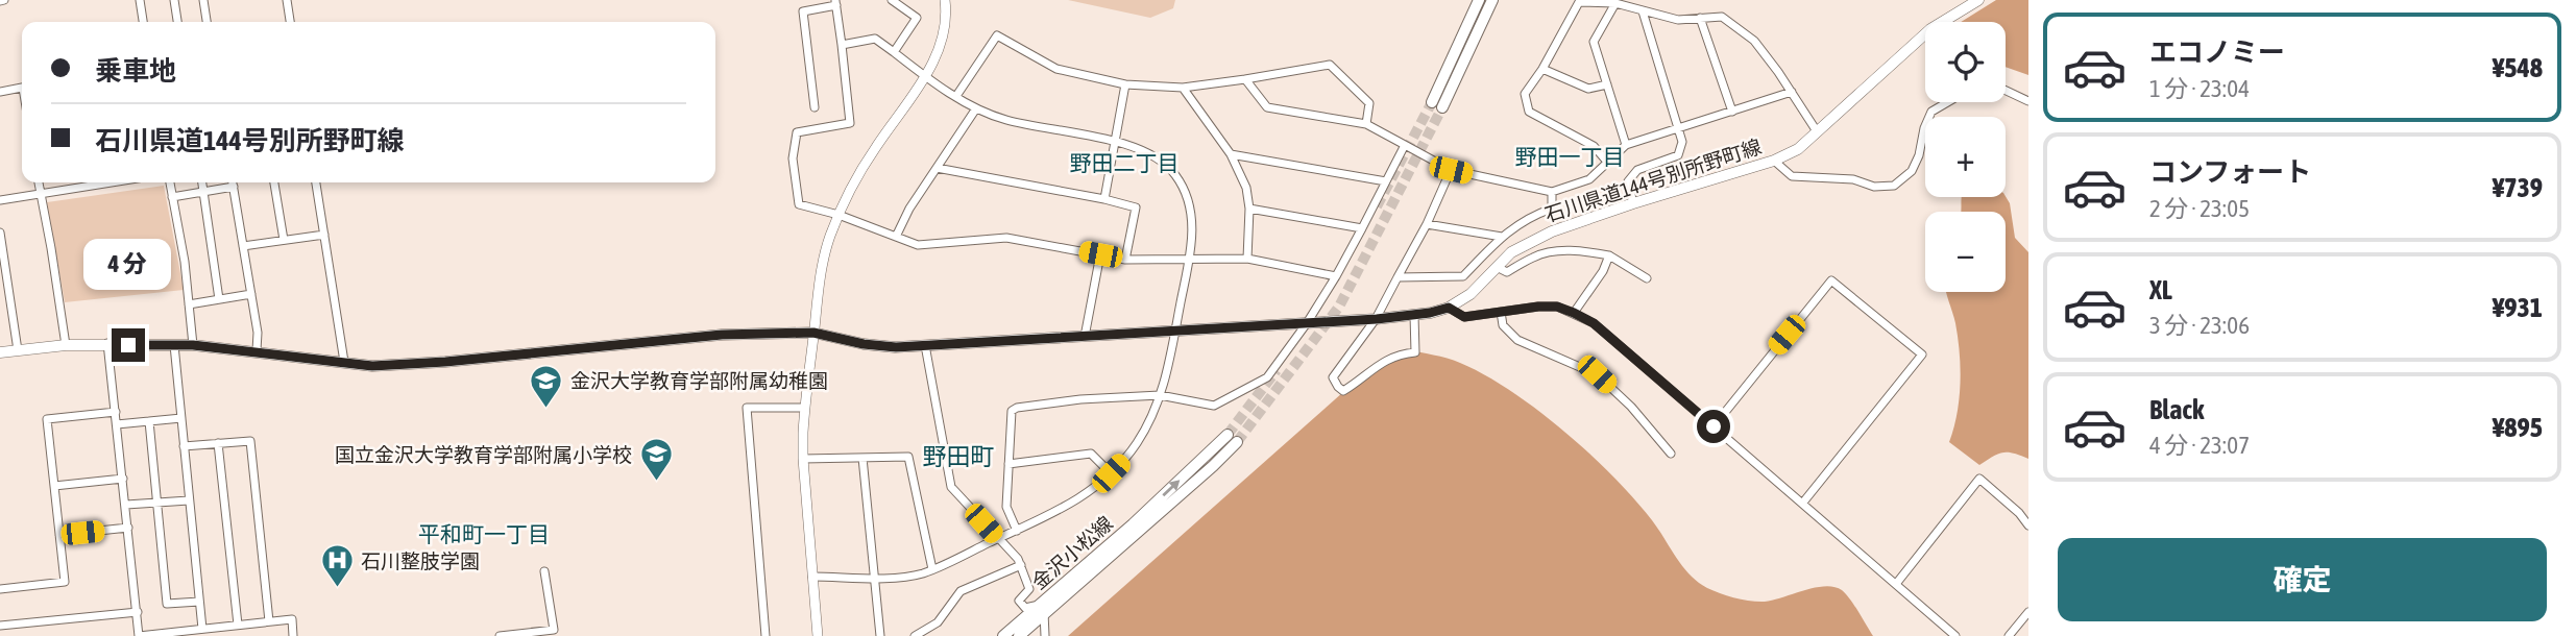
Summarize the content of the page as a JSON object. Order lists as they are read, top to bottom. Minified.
{"streets":{"main road":["石川県道144号別所野町線","金沢小松線"]},"districts":["野田一丁目","野田二丁目","野田町","平和町一丁目"],"places":{"school or university":["金沢大学教育学部附属幼稚園","国立金沢大学教育学部附属小学校"],"hospital":["石川整肢学園"]},"page":{"list":[{"name":"エコノミー","note":"1 分 · 23:04","value":"¥548"},{"name":"コンフォート","note":"2 分 · 23:05","value":"¥739"},{"name":"XL","note":"3 分 · 23:06","value":"¥931"},{"name":"Black","note":"4 分 · 23:07","value":"¥895"}],"map_buttons":["+","−"],"banner":["乗車地","石川県道144号別所野町線"],"bubble":"4 分","buttons":"確定"}}
